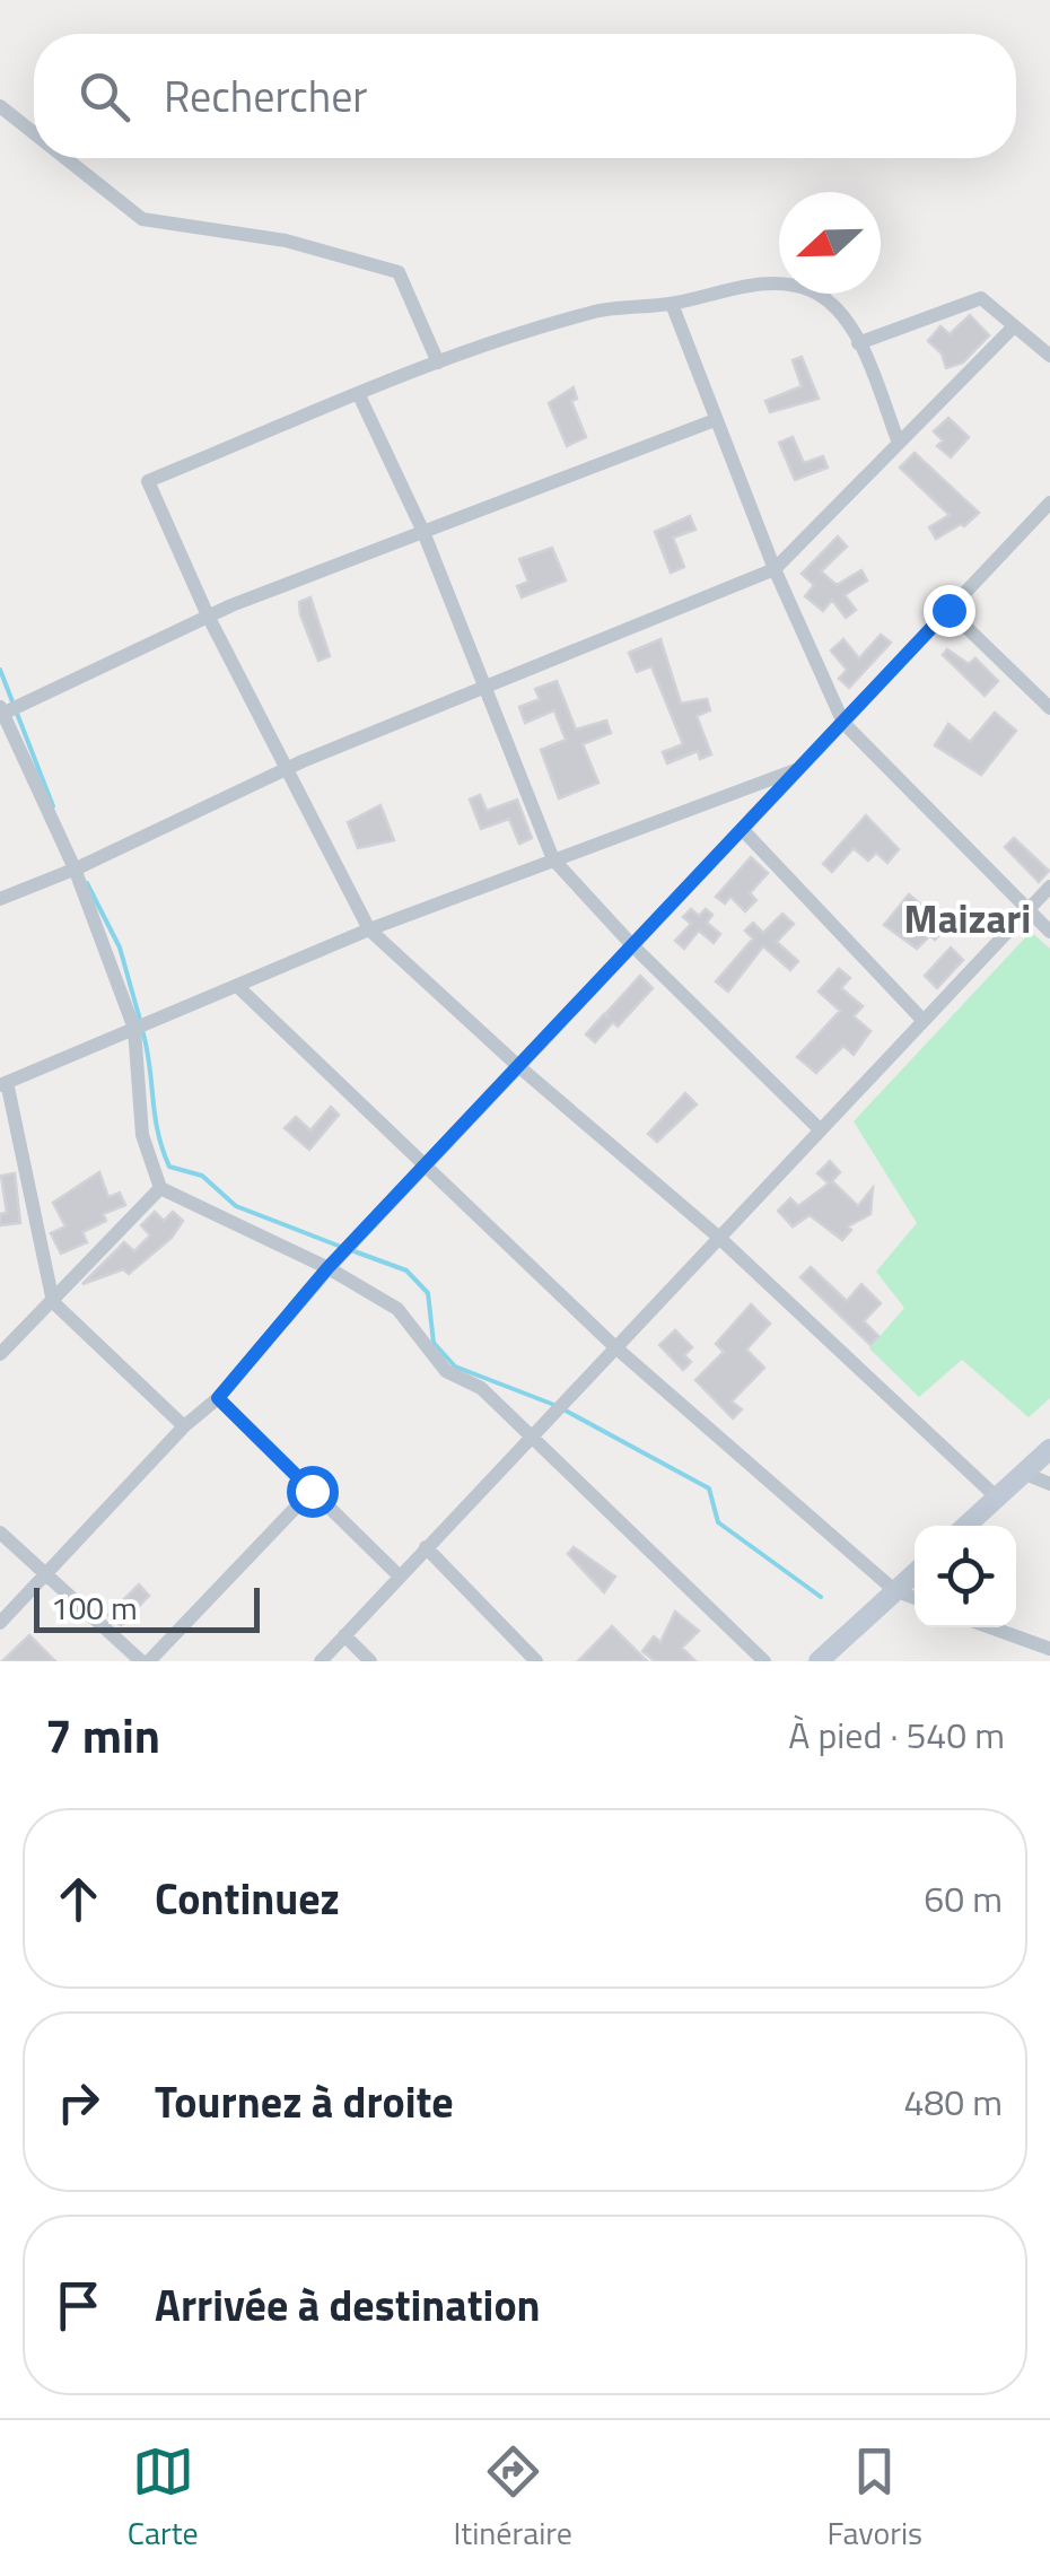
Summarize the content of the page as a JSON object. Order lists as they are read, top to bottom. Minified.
{"districts":["Maizari"],"scale_bar":"100 m","north":"left","page":{"search":"Rechercher","scale":"100 m","heading":["7 min","À pied · 540 m"],"list":[["Continuez","60 m"],["Tournez à droite","480 m"],"Arrivée à destination"],"nav":["Carte","Itinéraire","Favoris"]}}
